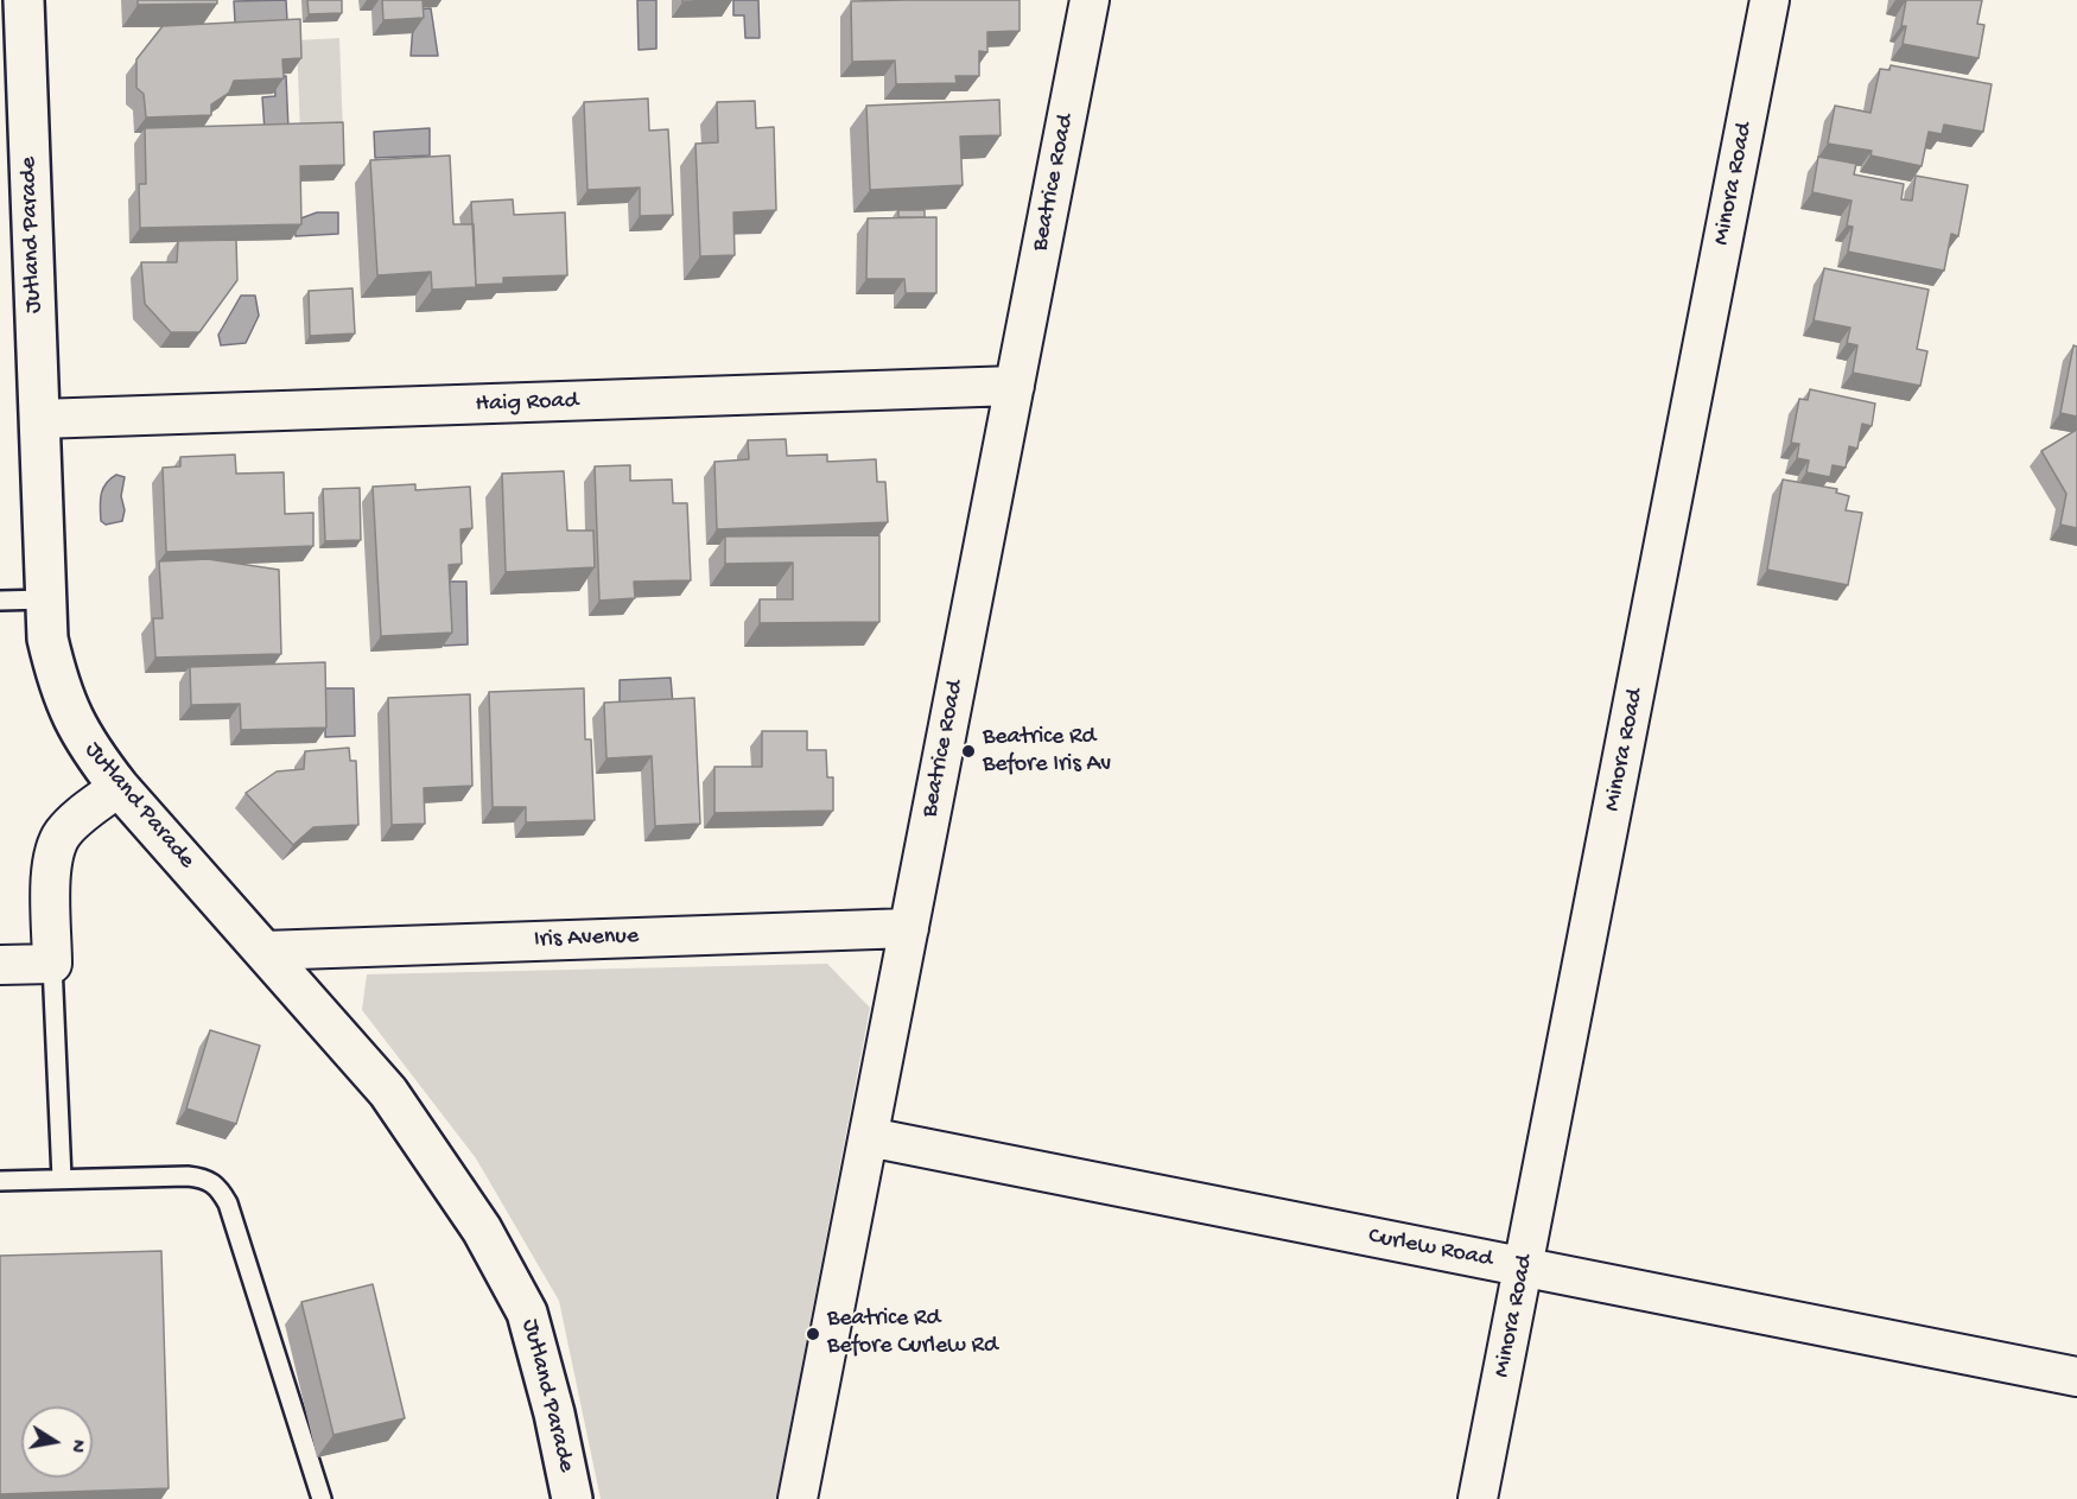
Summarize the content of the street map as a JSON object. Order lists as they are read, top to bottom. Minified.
{"streets":{"street":["Beatrice Road","Minora Road","Jutland Parade","Haig Road","Iris Avenue","Curlew Road"]},"crossings":[["Beatrice Road","Haig Road"],["Beatrice Road","Iris Avenue"],["Beatrice Road","Curlew Road"],["Minora Road","Curlew Road"],["Jutland Parade","Haig Road"],["Jutland Parade","Iris Avenue"]],"places":["Beatrice Rd Before Iris Av","Beatrice Rd Before Curlew Rd"],"north":"right"}
